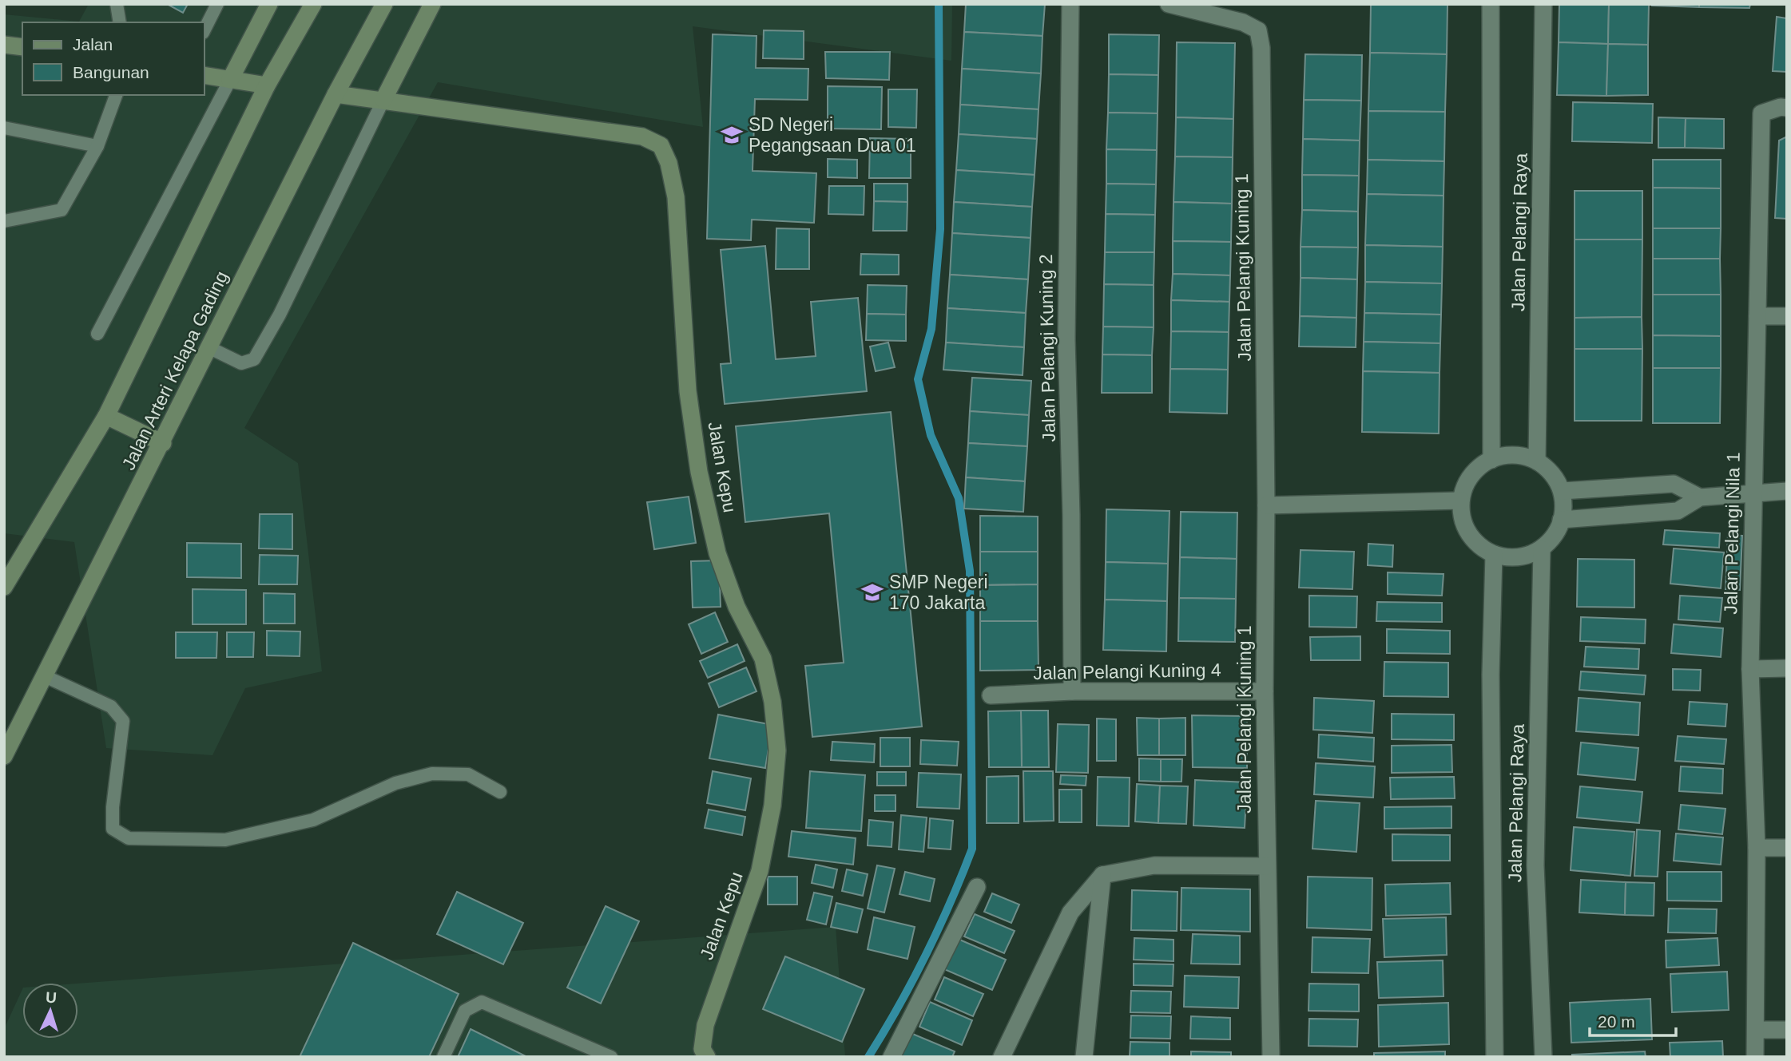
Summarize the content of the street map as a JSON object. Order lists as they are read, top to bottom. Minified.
{"streets":{"street":["Jalan Pelangi Raya","Jalan Pelangi Kuning 1","Jalan Pelangi Kuning 2","Jalan Arteri Kelapa Gading","Jalan Kepu","Jalan Pelangi Nila 1","Jalan Pelangi Kuning 4"]},"crossings":[["Jalan Pelangi Kuning 1","Jalan Pelangi Kuning 4"],["Jalan Pelangi Kuning 2","Jalan Pelangi Kuning 4"],["Jalan Arteri Kelapa Gading","Jalan Kepu"]],"places":{"school or university":["SD Negeri Pegangsaan Dua 01","SMP Negeri 170 Jakarta"]},"legend":["Jalan","Bangunan"],"scale_bar":"20 m","north":"top"}
